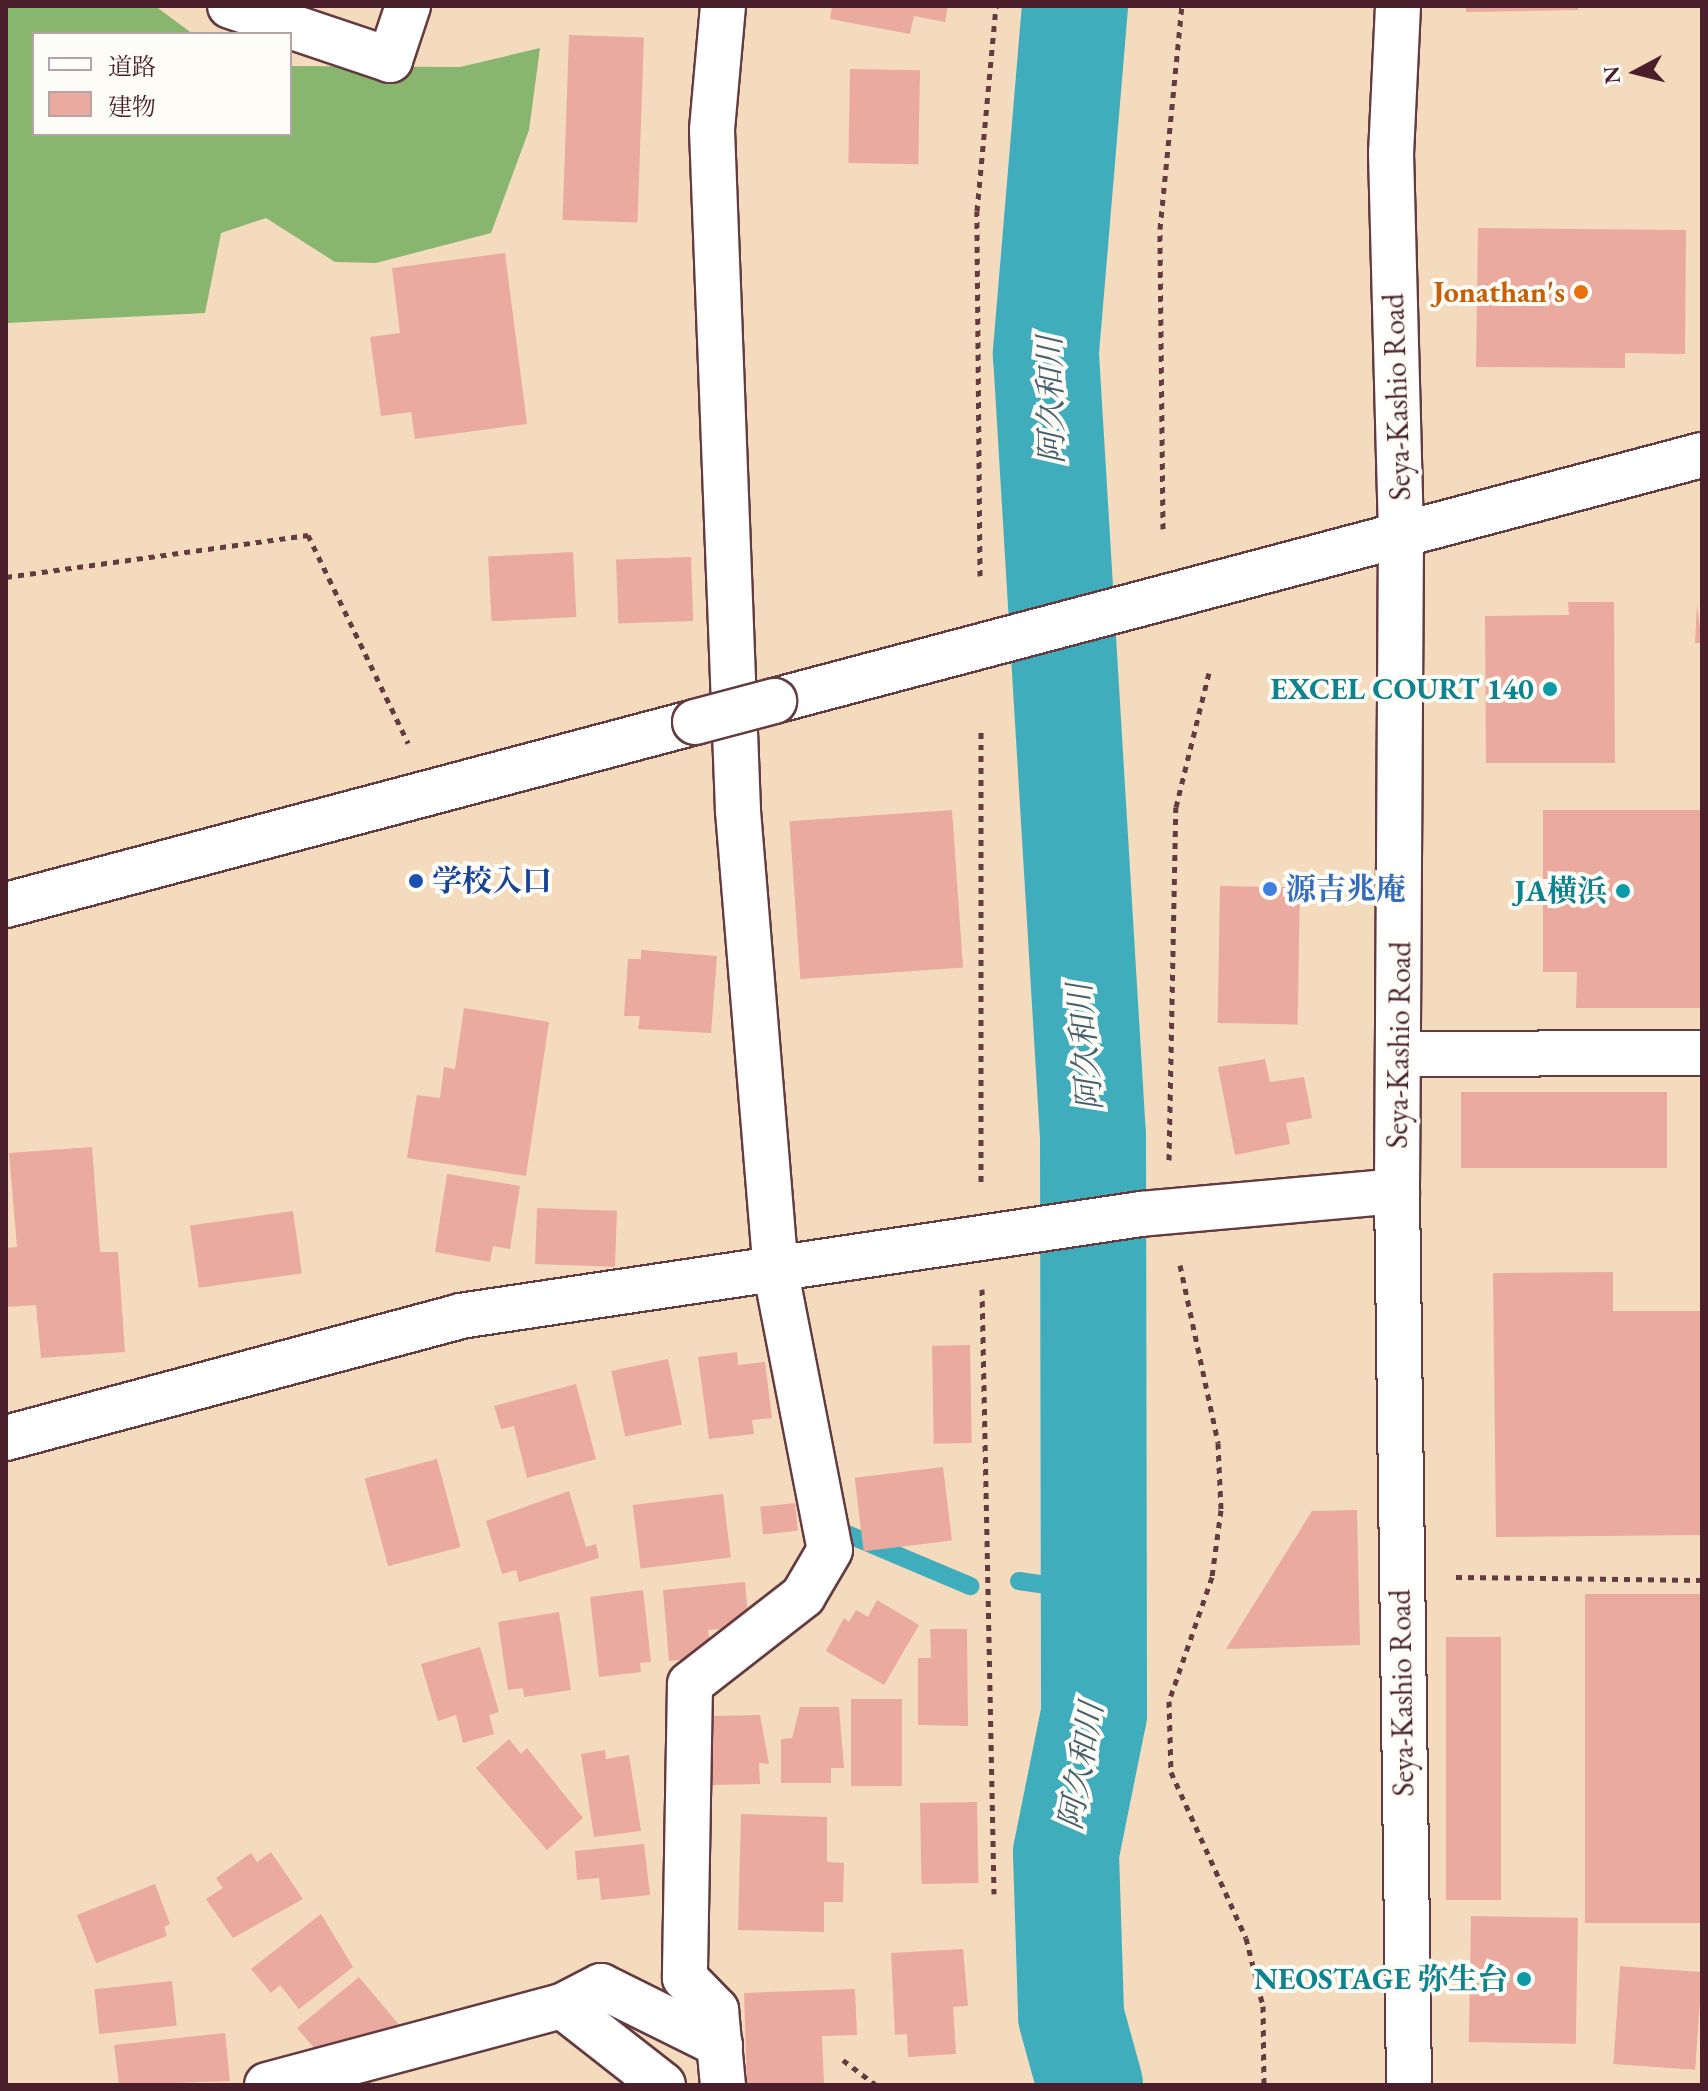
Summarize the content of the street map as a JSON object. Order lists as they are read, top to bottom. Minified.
{"streets":{"street":["Seya-Kashio Road"]},"water":["阿久和川"],"places":["Jonathan's","EXCEL COURT 140","学校入口","源吉兆庵","JA横浜","NEOSTAGE 弥生台"],"legend":["道路","建物"],"north":"left"}
